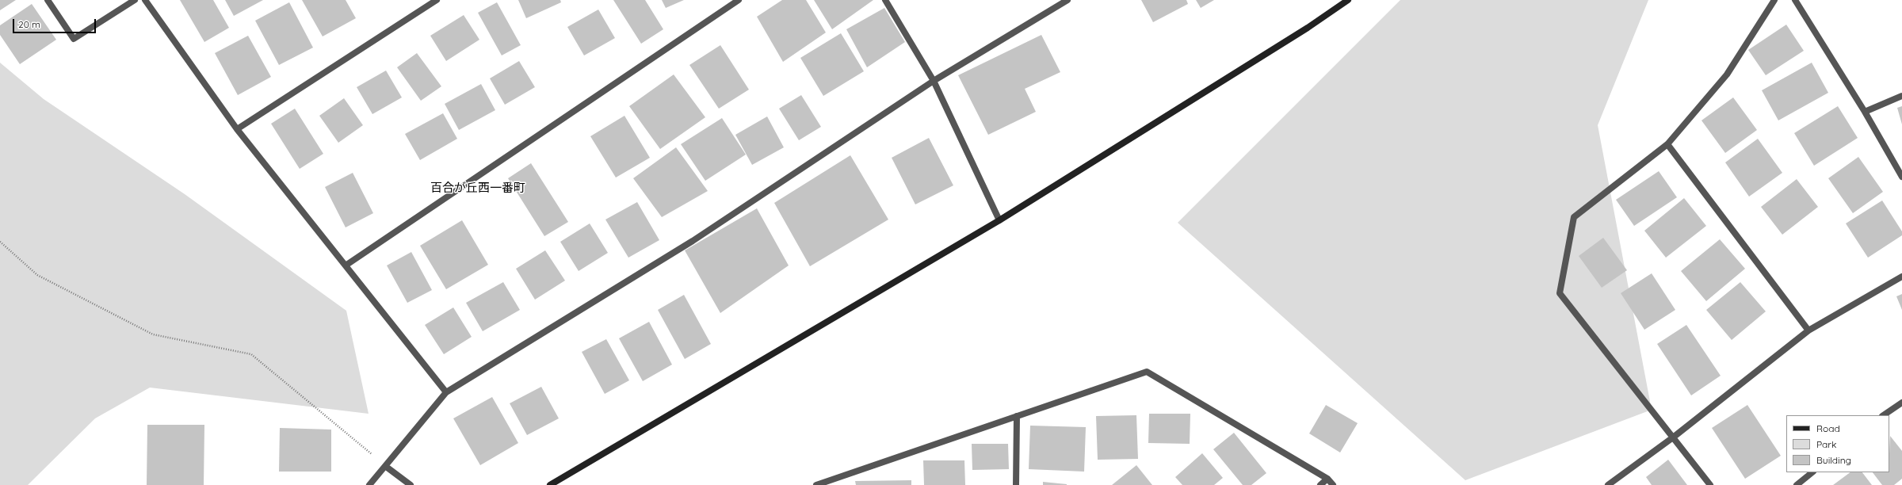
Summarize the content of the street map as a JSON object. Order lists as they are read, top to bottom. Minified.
{"districts":["百合が丘西一番町"],"legend":["Road","Park","Building"],"scale_bar":"20 m"}
